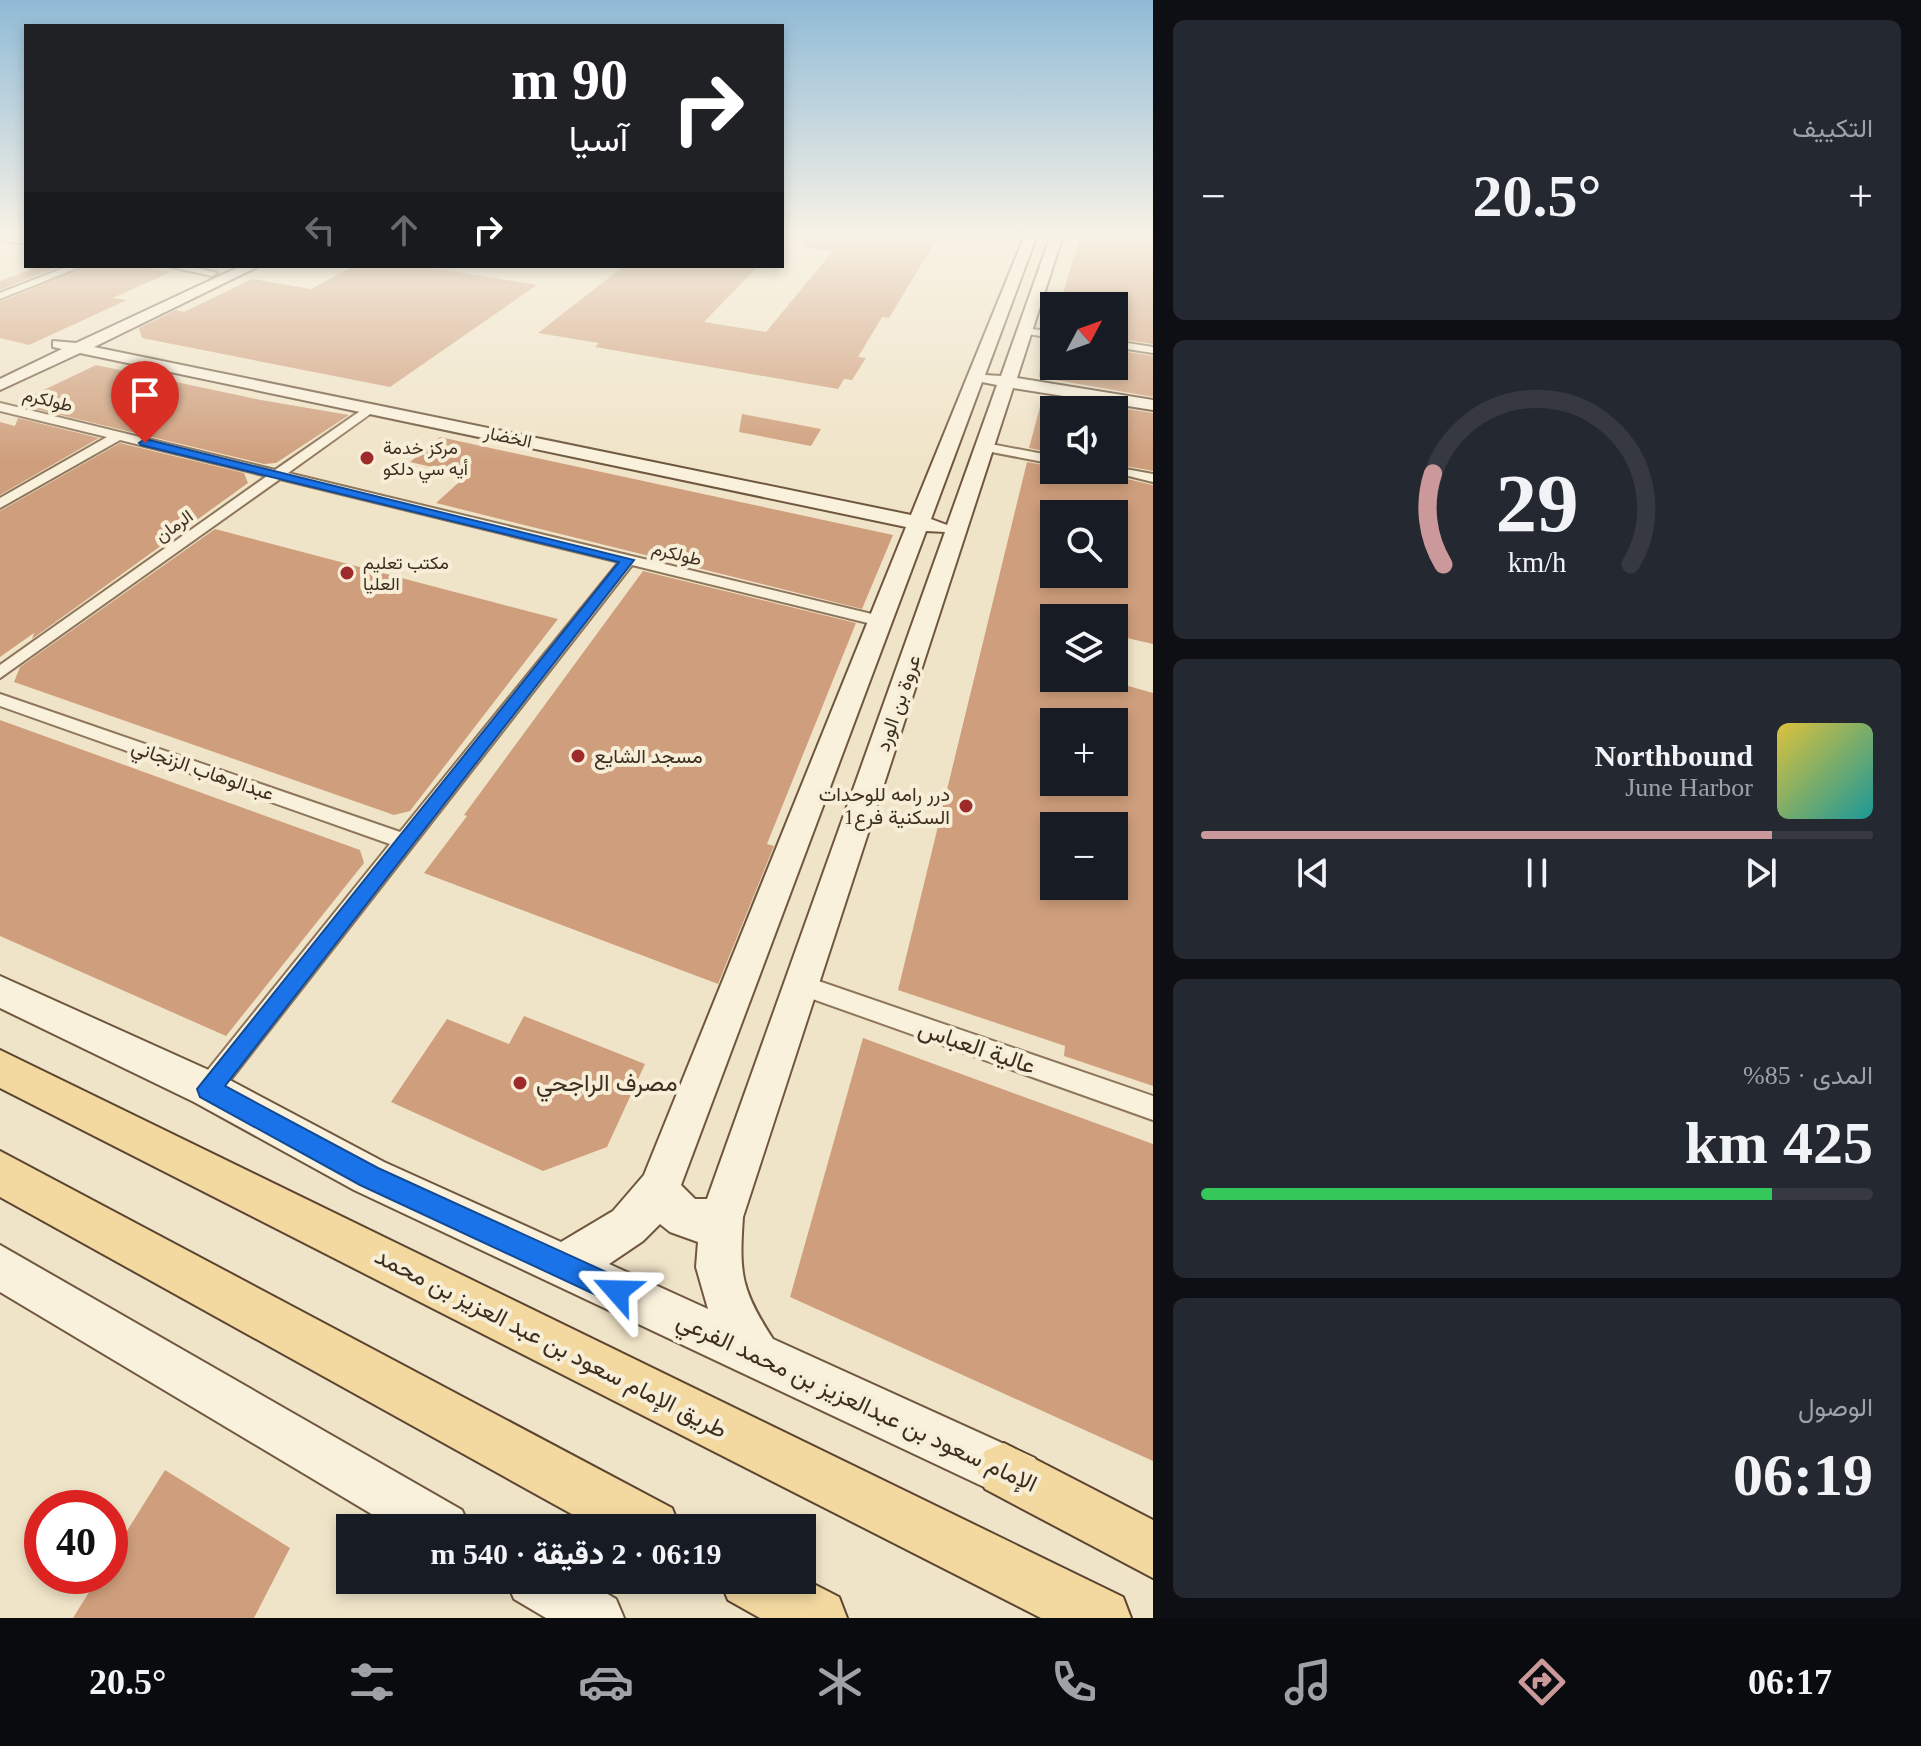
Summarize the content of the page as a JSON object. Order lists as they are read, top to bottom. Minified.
{"streets":{"main road":["طريق الإمام سعود بن عبد العزيز بن محمد"],"street":["طولكرم","الخضار","الرمان","عروة بن الورد","عبدالوهاب الزنجاني","عالية العباس","الإمام سعود بن عبدالعزيز بن محمد الفرعي"]},"crossings":[["طولكرم","الرمان"],["الخضار","الرمان"],["الخضار","عروة بن الورد"],["عروة بن الورد","عالية العباس"],["عروة بن الورد","الإمام سعود بن عبدالعزيز بن محمد الفرعي"]],"places":["مركز خدمة أيه سي دلكو","مكتب تعليم العليا","مسجد الشايع","درر رامه للوحدات السكنية فرع1","مصرف الراجحي"],"north":"top right","page":{"tile":["التكييف",["المدى · 85%","425 km"],["الوصول","06:19"]],"turn":["90 m","آسيا"],"heat":["−","20.5°","+"],"map_buttons":["+","−"],"song":["Northbound","June Harbor"],"limit":"40","trip":"06:19 · 2 دقيقة · 540 m","tabs":["06:17","20.5°"],"gauge":["29","km/h"]}}
